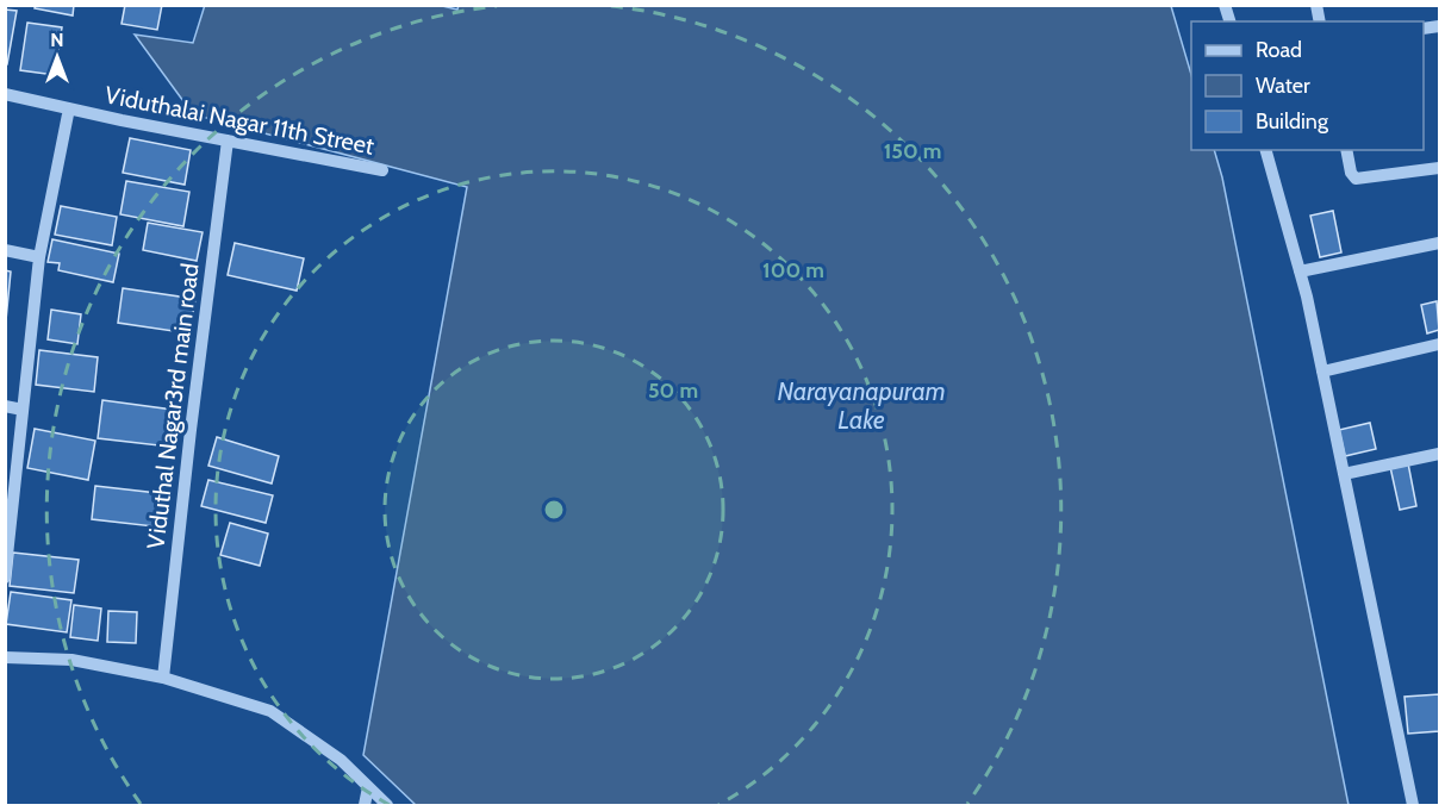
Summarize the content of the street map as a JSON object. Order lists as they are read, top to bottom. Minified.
{"streets":{"street":["Viduthalai Nagar 11th Street","Viduthal Nagar3rd main road"]},"crossings":[["Viduthalai Nagar 11th Street","Viduthal Nagar3rd main road"]],"water":["Narayanapuram Lake"],"legend":["Road","Water","Building"],"north":"top","rings":["150 m","100 m","50 m"]}
